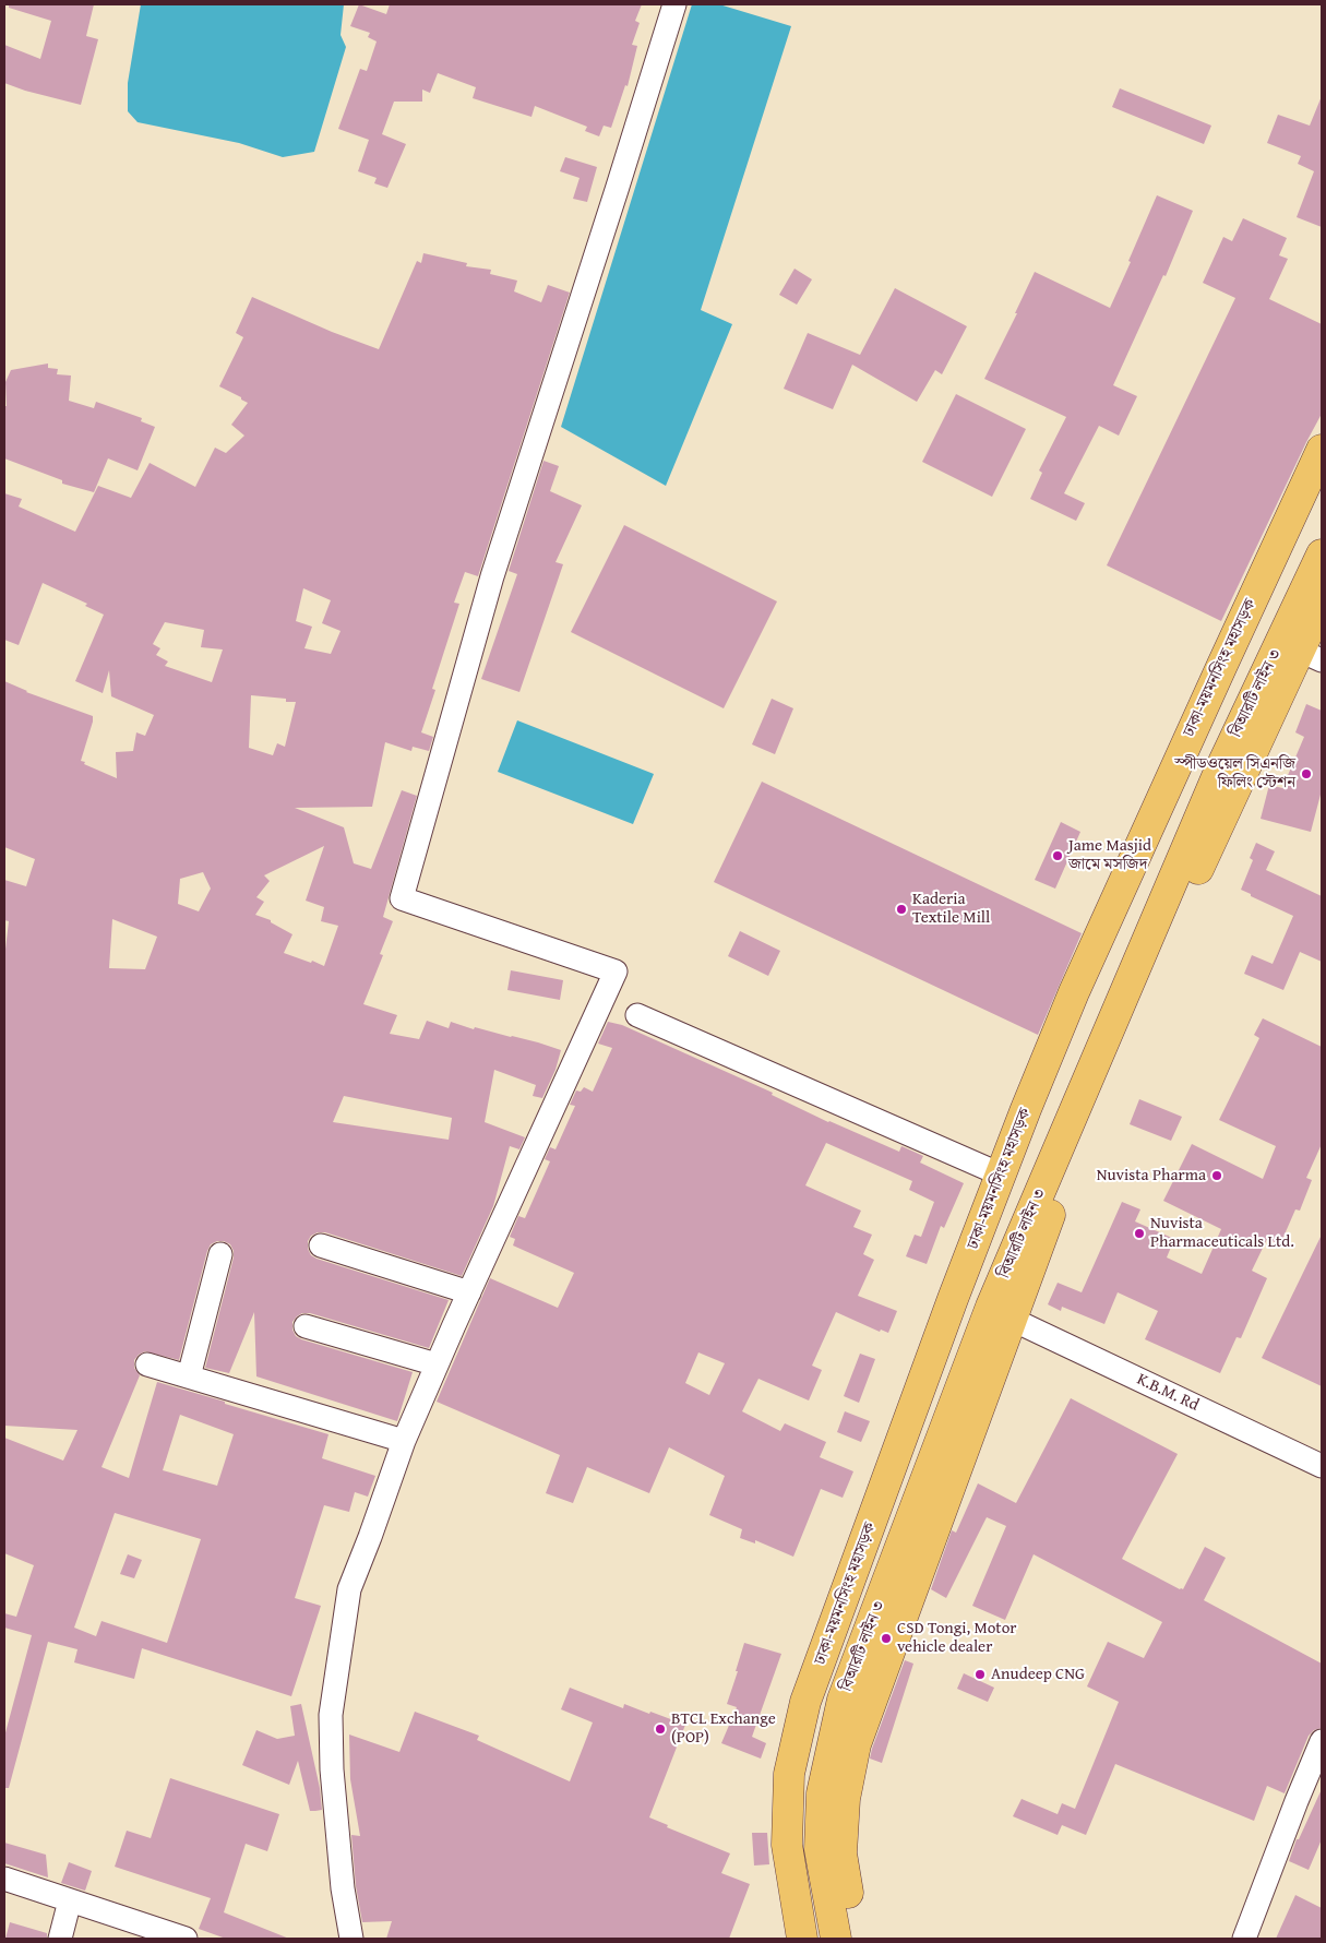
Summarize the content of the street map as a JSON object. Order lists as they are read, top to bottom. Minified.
{"streets":{"highway":["ঢাকা-ময়মনসিংহ মহাসড়ক","বিআরটি লাইন ৩"],"street":["K.B.M. Rd"]},"places":["স্পীডওয়েল সিএনজি ফিলিং স্টেশন","Jame Masjid জামে মসজিদ","Kaderia Textile Mill","Nuvista Pharma","Nuvista Pharmaceuticals Ltd.","CSD Tongi, Motor vehicle dealer","Anudeep CNG","BTCL Exchange (POP)"]}
